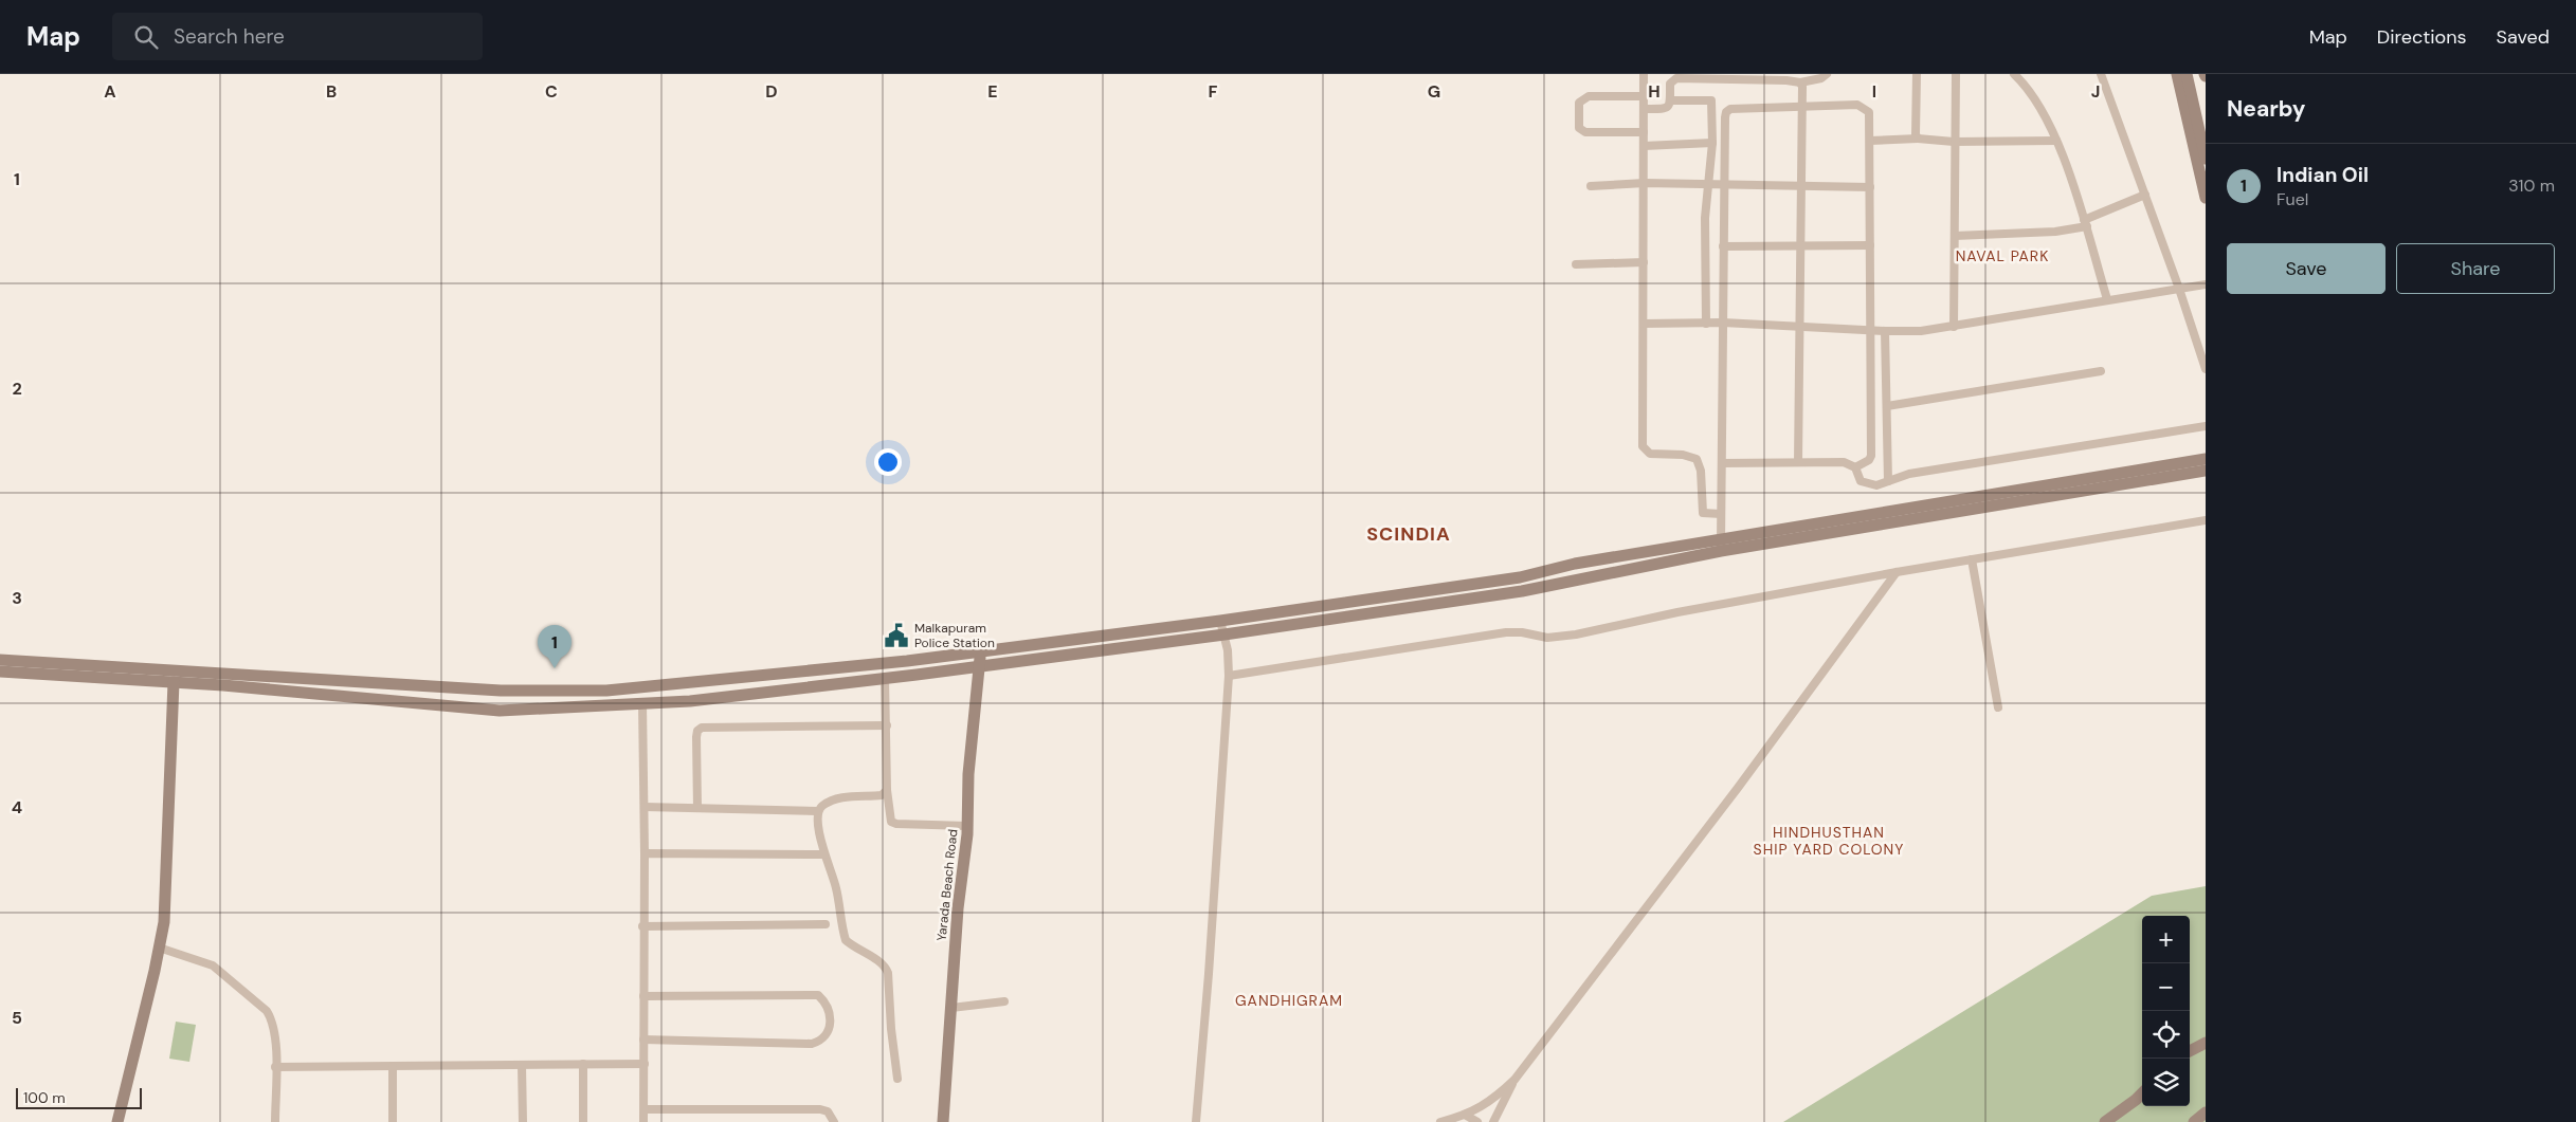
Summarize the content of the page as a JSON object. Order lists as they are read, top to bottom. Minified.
{"streets":{"main road":["Yarada Beach Road"]},"districts":["NAVAL PARK","SCINDIA","HINDHUSTHAN SHIP YARD COLONY","GANDHIGRAM"],"places":{"public building":["Malkapuram Police Station"]},"scale_bar":"100 m","page":{"header":"Map","search":"Search here","nav":["Map","Directions","Saved"],"heading":"Nearby","list":[{"mark":"1","name":"Indian Oil","note":"Fuel","value":"310 m"}],"buttons":["Save","Share"],"pins":"1","map_buttons":["+","−"],"scale":"100 m"},"grid":{"columns":["A","B","C","D","E","F","G","H","I","J"],"rows":["1","2","3","4","5"]}}
